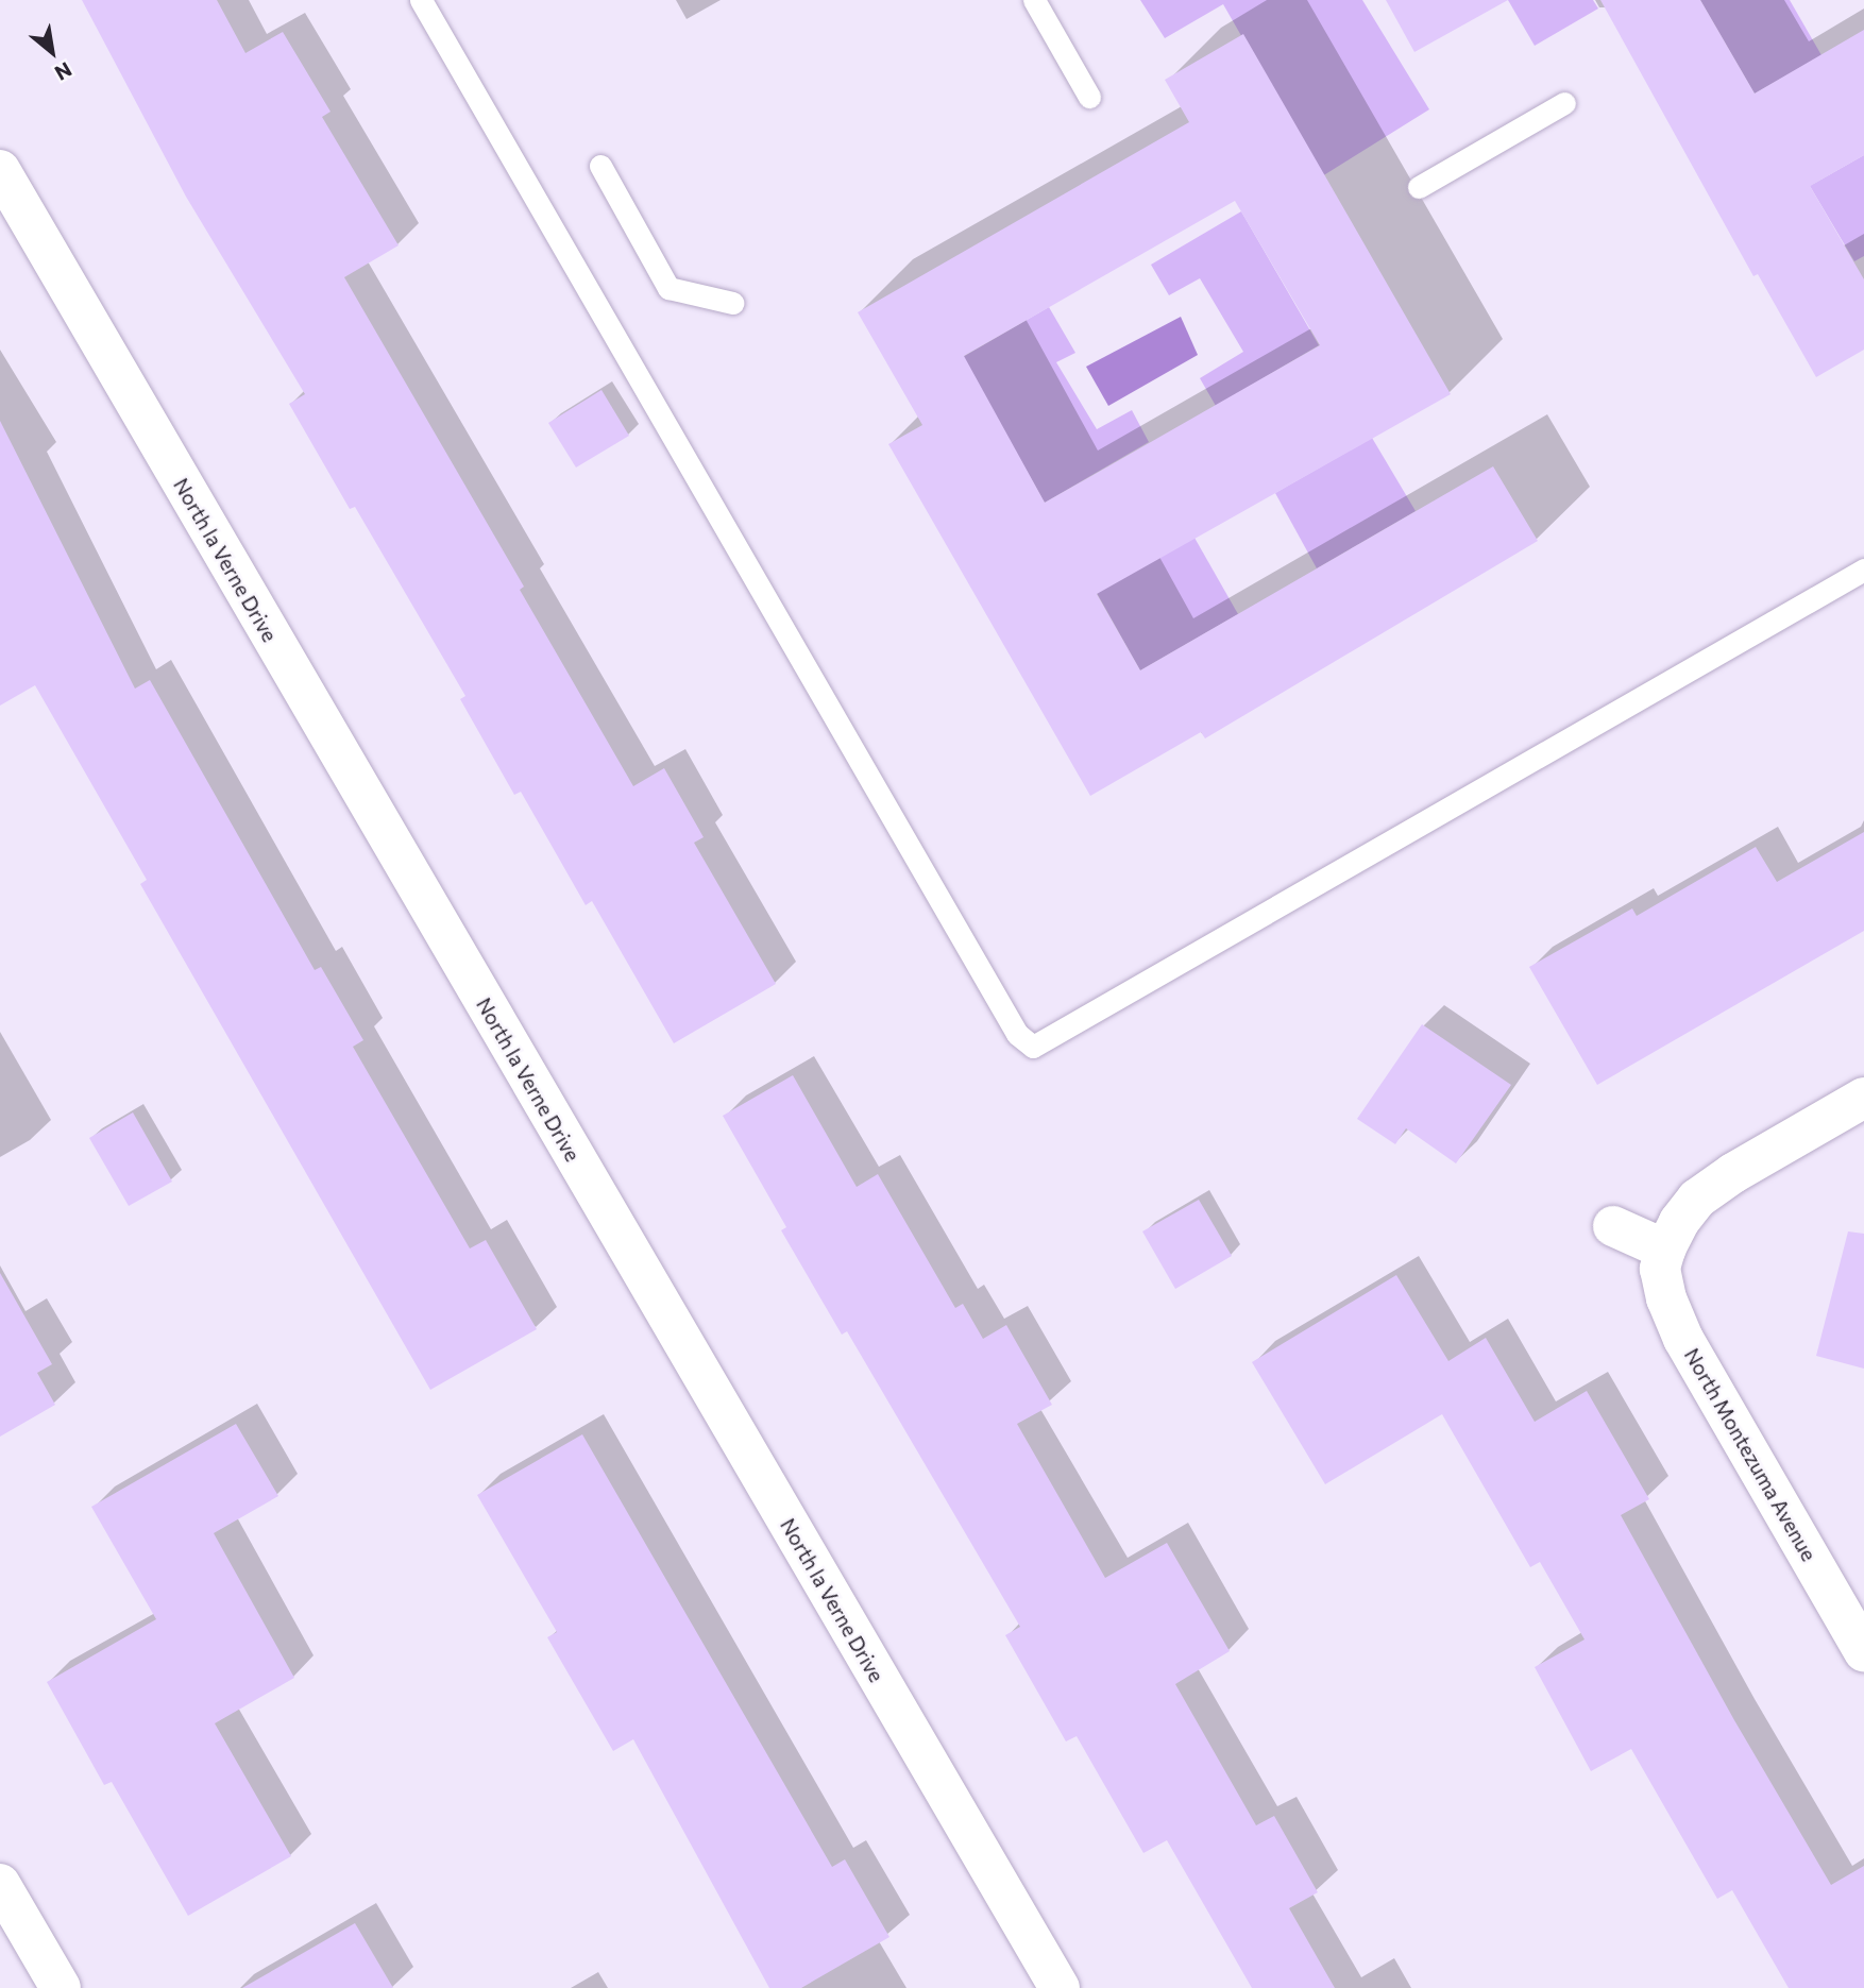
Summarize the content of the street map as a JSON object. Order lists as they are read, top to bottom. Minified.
{"streets":{"street":["North la Verne Drive","North Montezuma Avenue"]},"north":"bottom right"}
